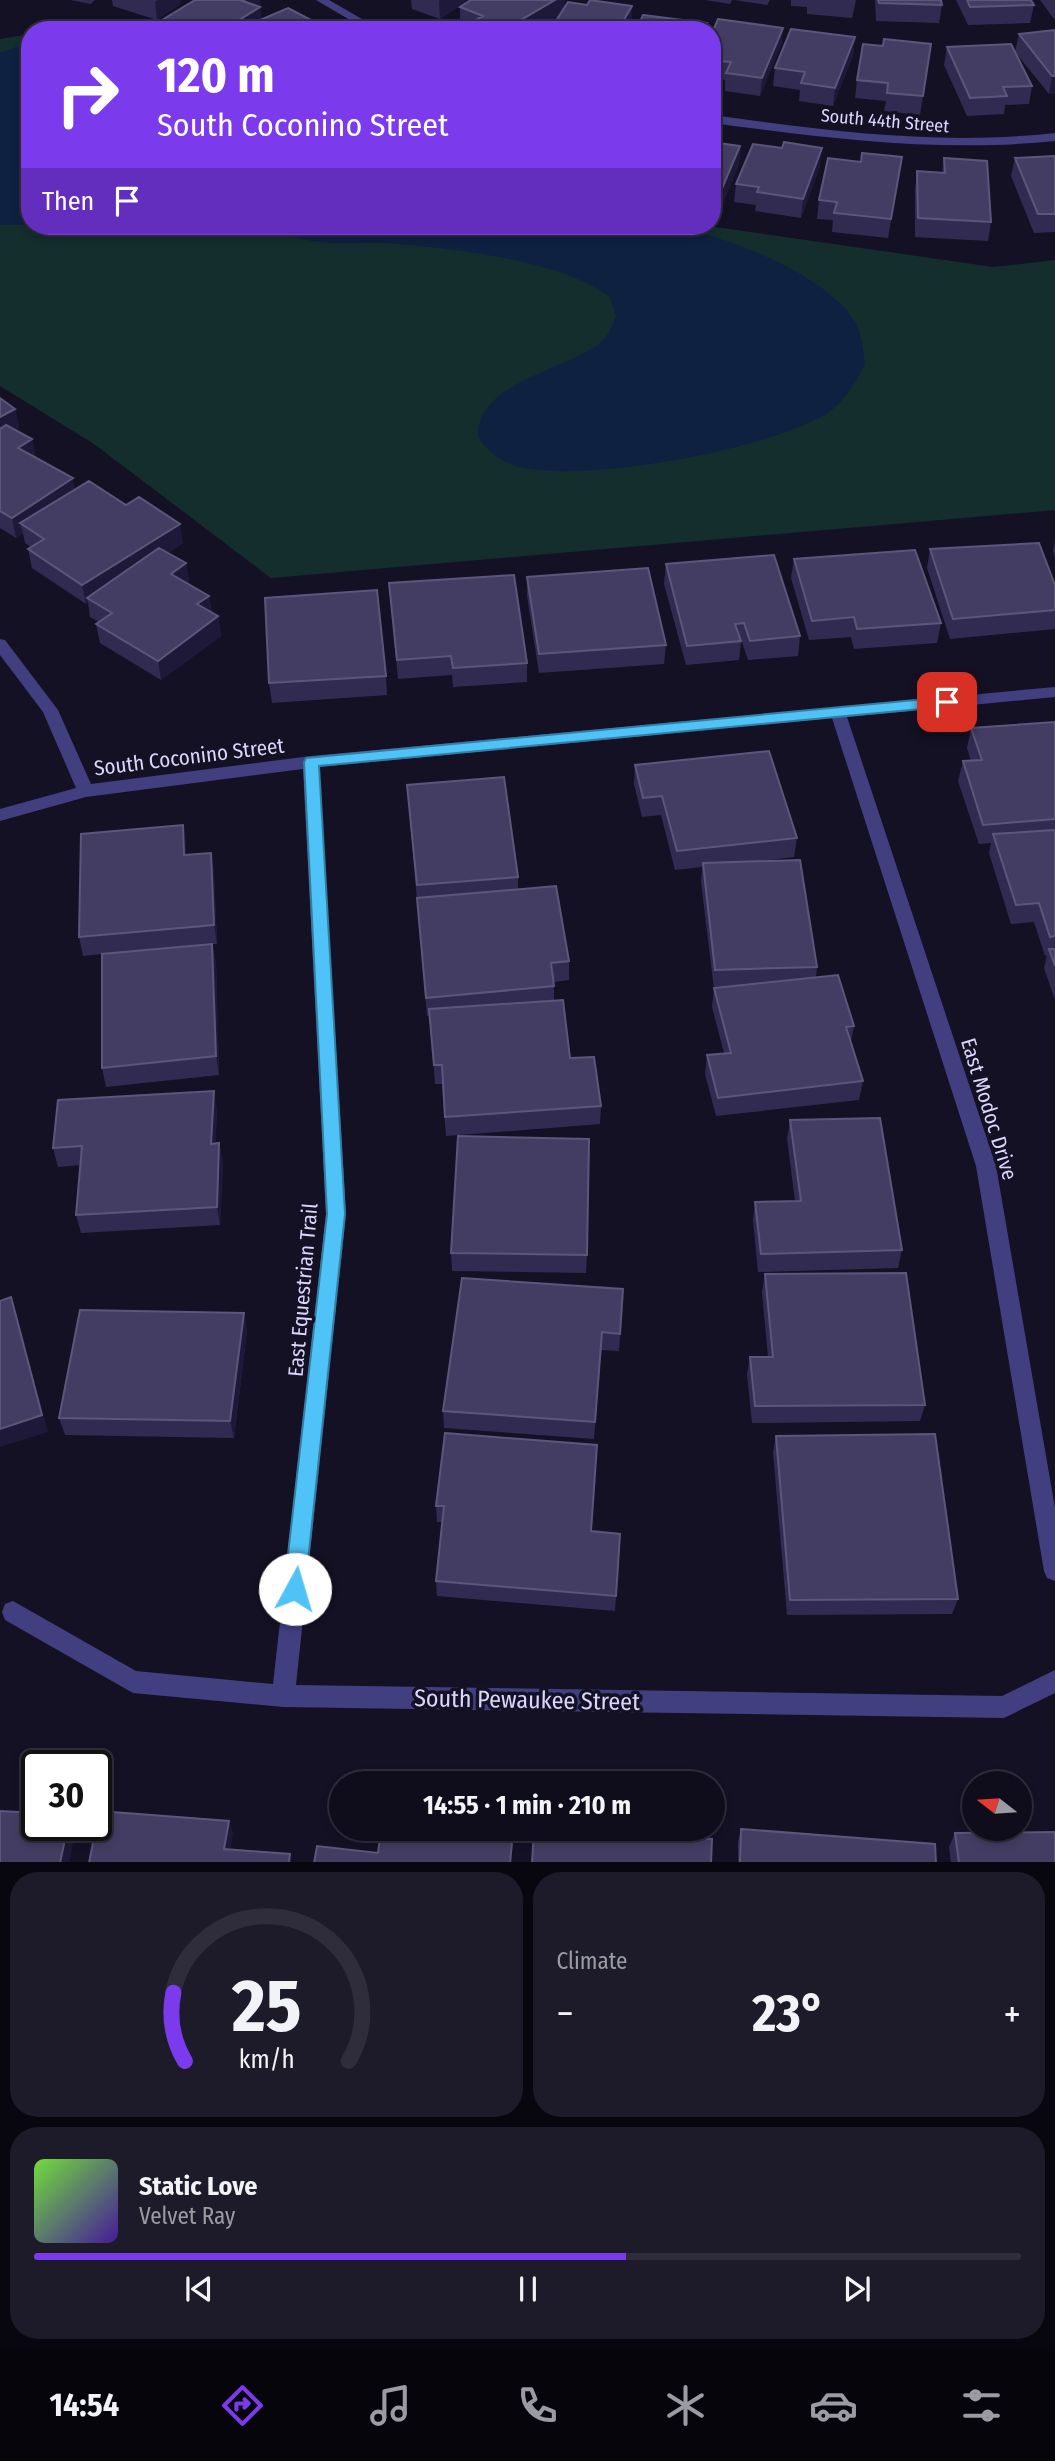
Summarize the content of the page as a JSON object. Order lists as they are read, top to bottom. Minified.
{"streets":{"street":["South 44th Street","South Coconino Street","East Modoc Drive","East Equestrian Trail","South Pewaukee Street"]},"crossings":[["South Coconino Street","East Modoc Drive"],["South Coconino Street","East Equestrian Trail"],["East Equestrian Trail","South Pewaukee Street"]],"north":"left","page":{"turn":["120 m","South Coconino Street"],"then":"Then","limit":"30","trip":"14:55 · 1 min · 210 m","tile":"Climate","heat":["−","23°","+"],"song":["Static Love","Velvet Ray"],"tabs":"14:54","gauge":["25","km/h"]}}
